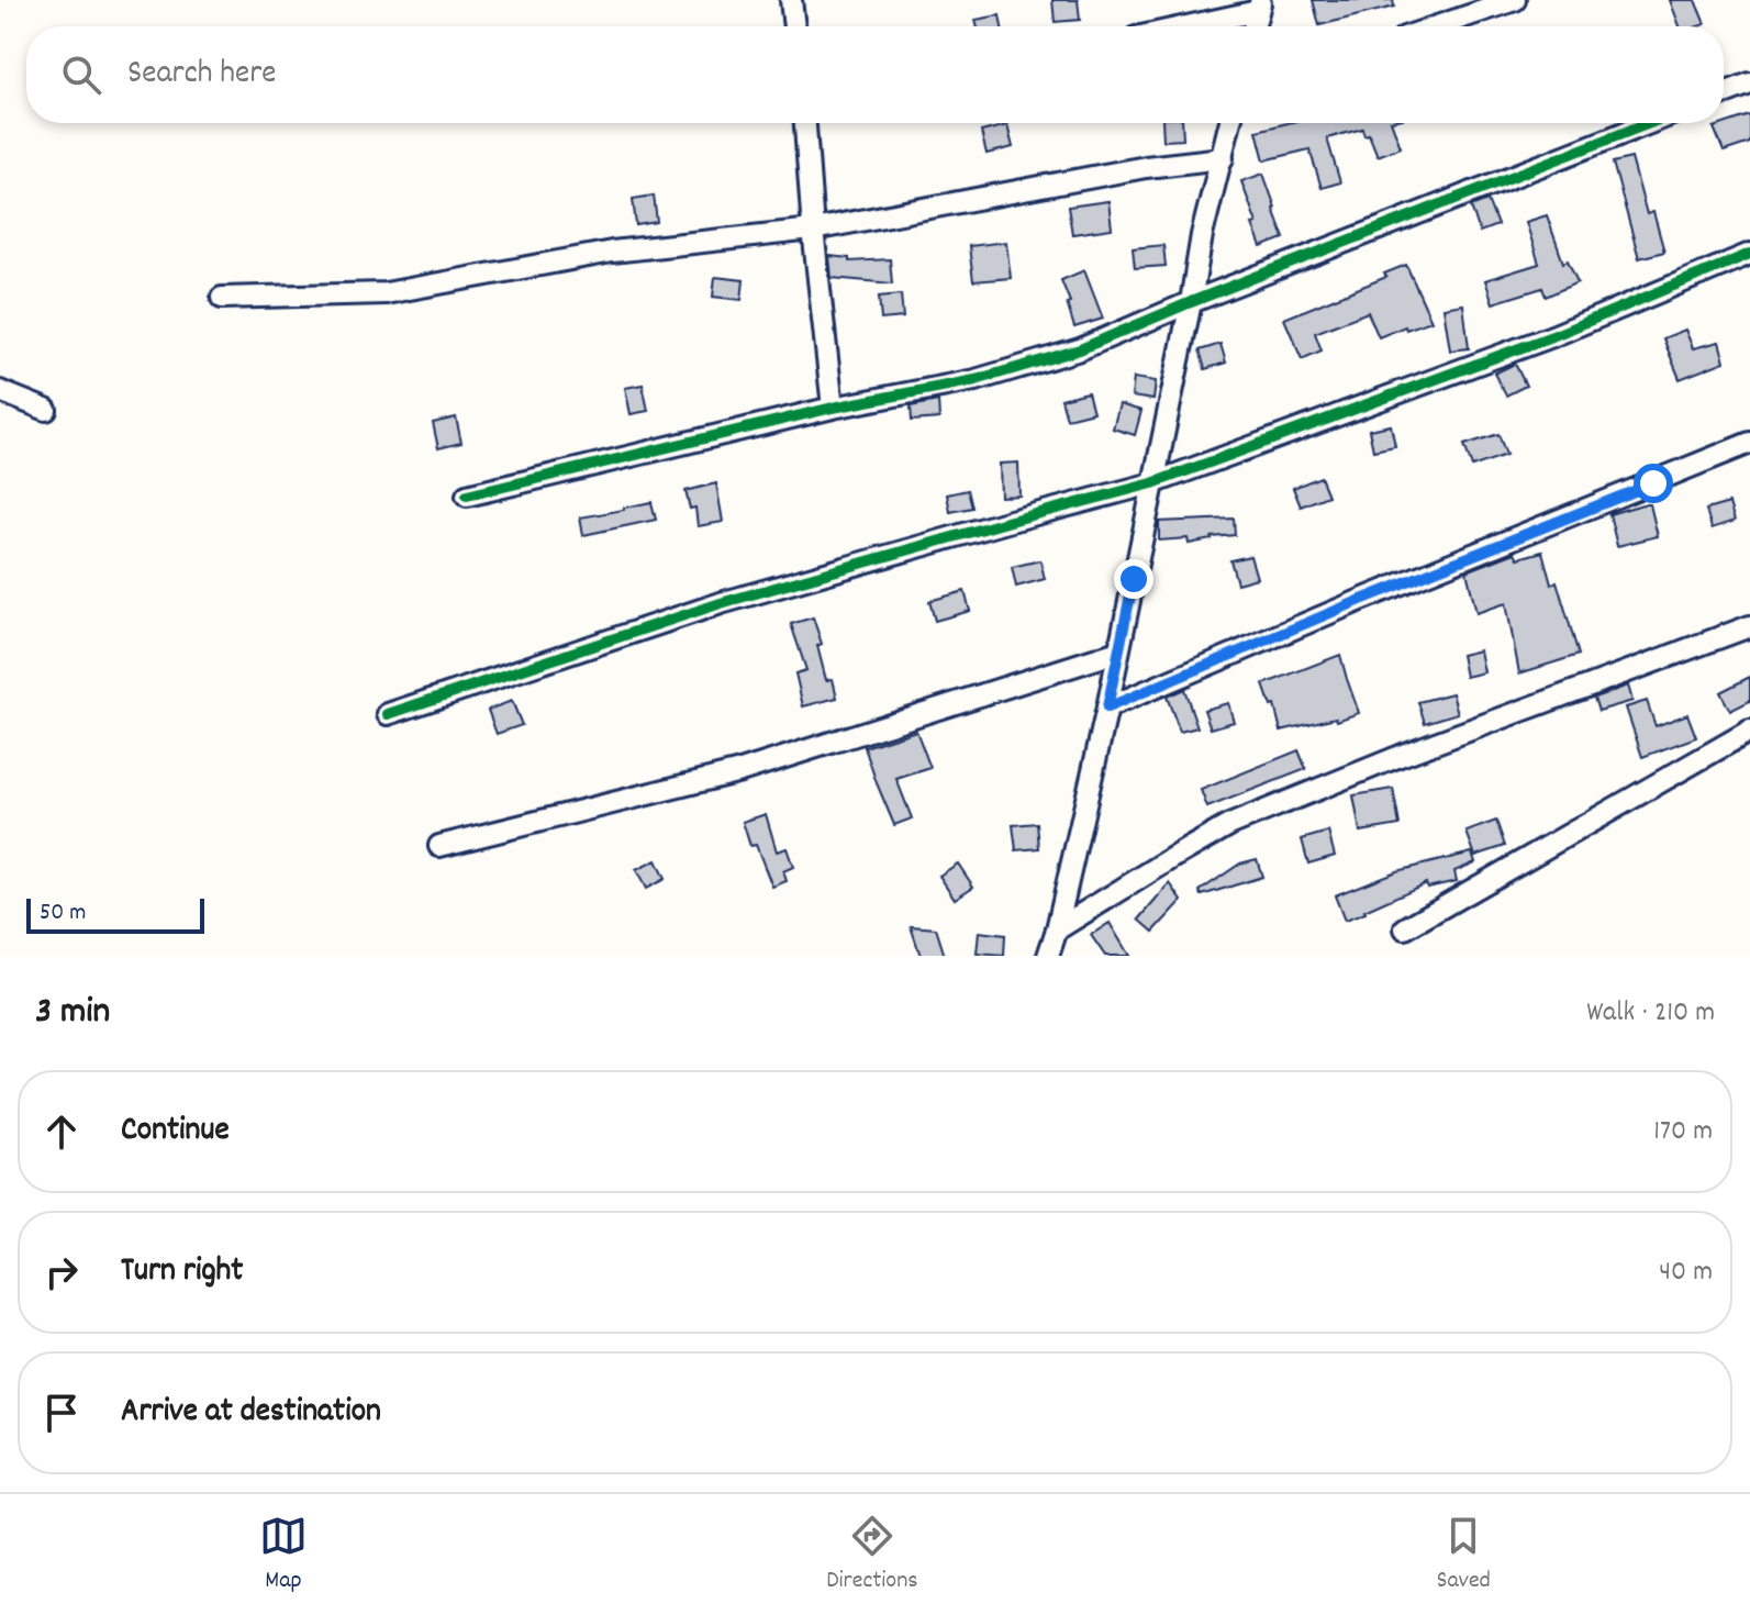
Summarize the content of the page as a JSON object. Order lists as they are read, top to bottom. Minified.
{"scale_bar":"50 m","page":{"search":"Search here","scale":"50 m","heading":["3 min","Walk · 210 m"],"list":[["Continue","170 m"],["Turn right","40 m"],"Arrive at destination"],"nav":["Map","Directions","Saved"]}}
